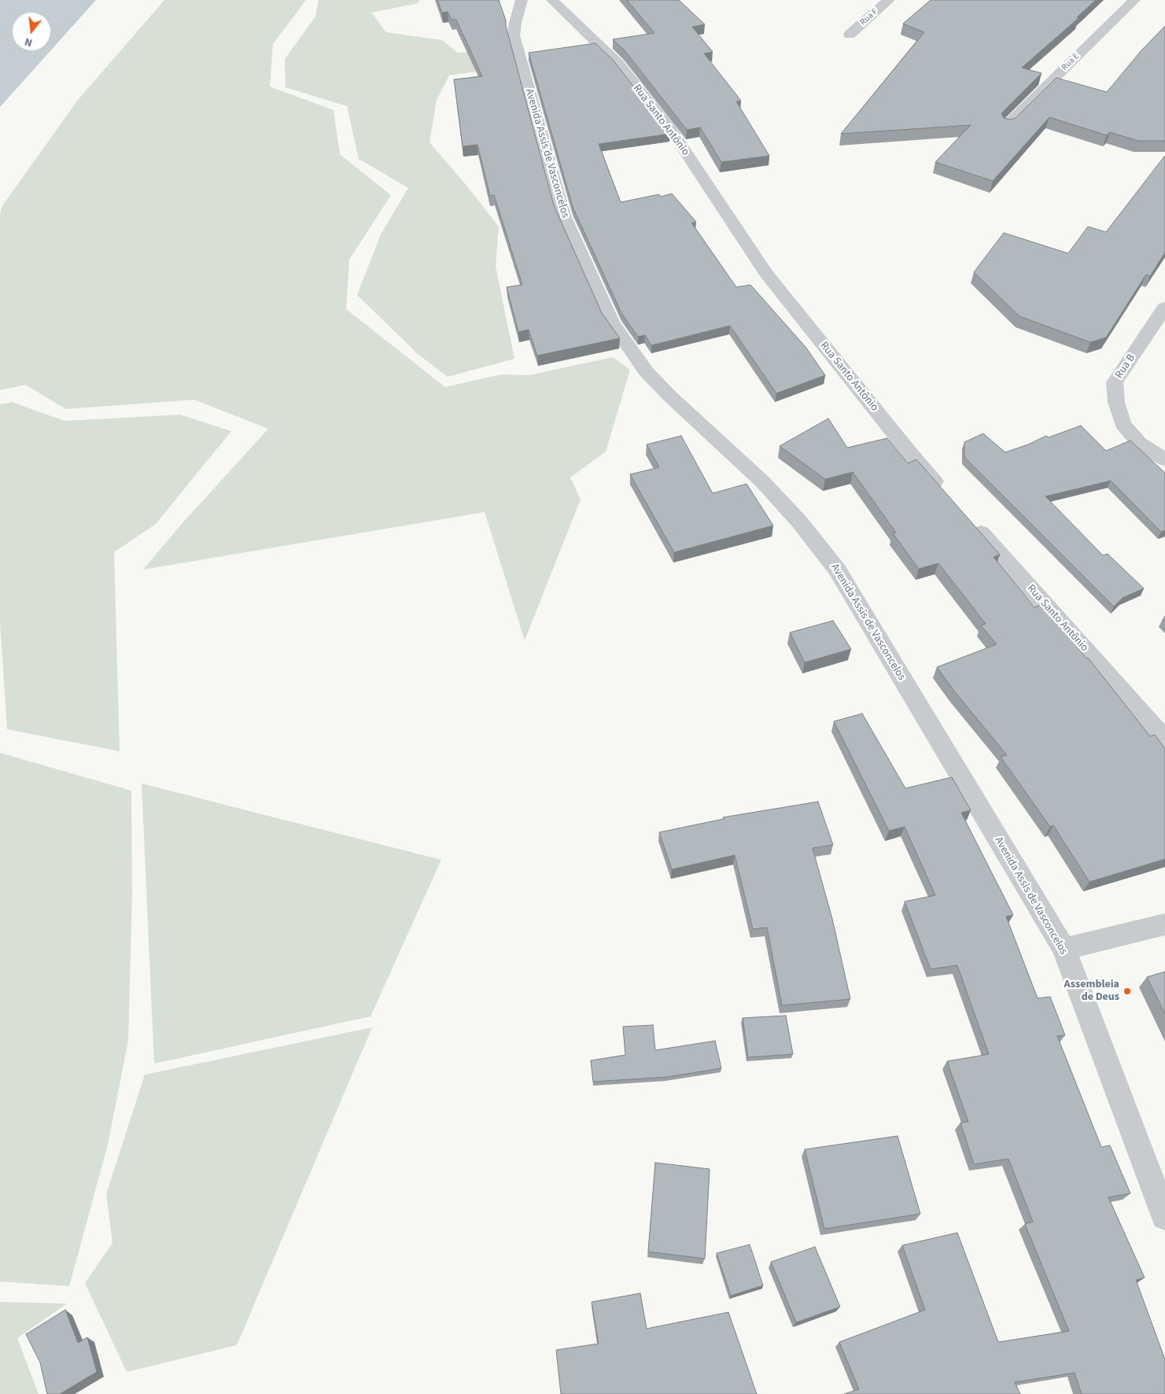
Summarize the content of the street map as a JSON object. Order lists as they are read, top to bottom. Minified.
{"streets":{"street":["Rua F","Rua E","Rua Santo Antônio","Avenida Assis de Vasconcelos","Rua B"]},"places":["Assembleia de Deus"],"north":"bottom"}
